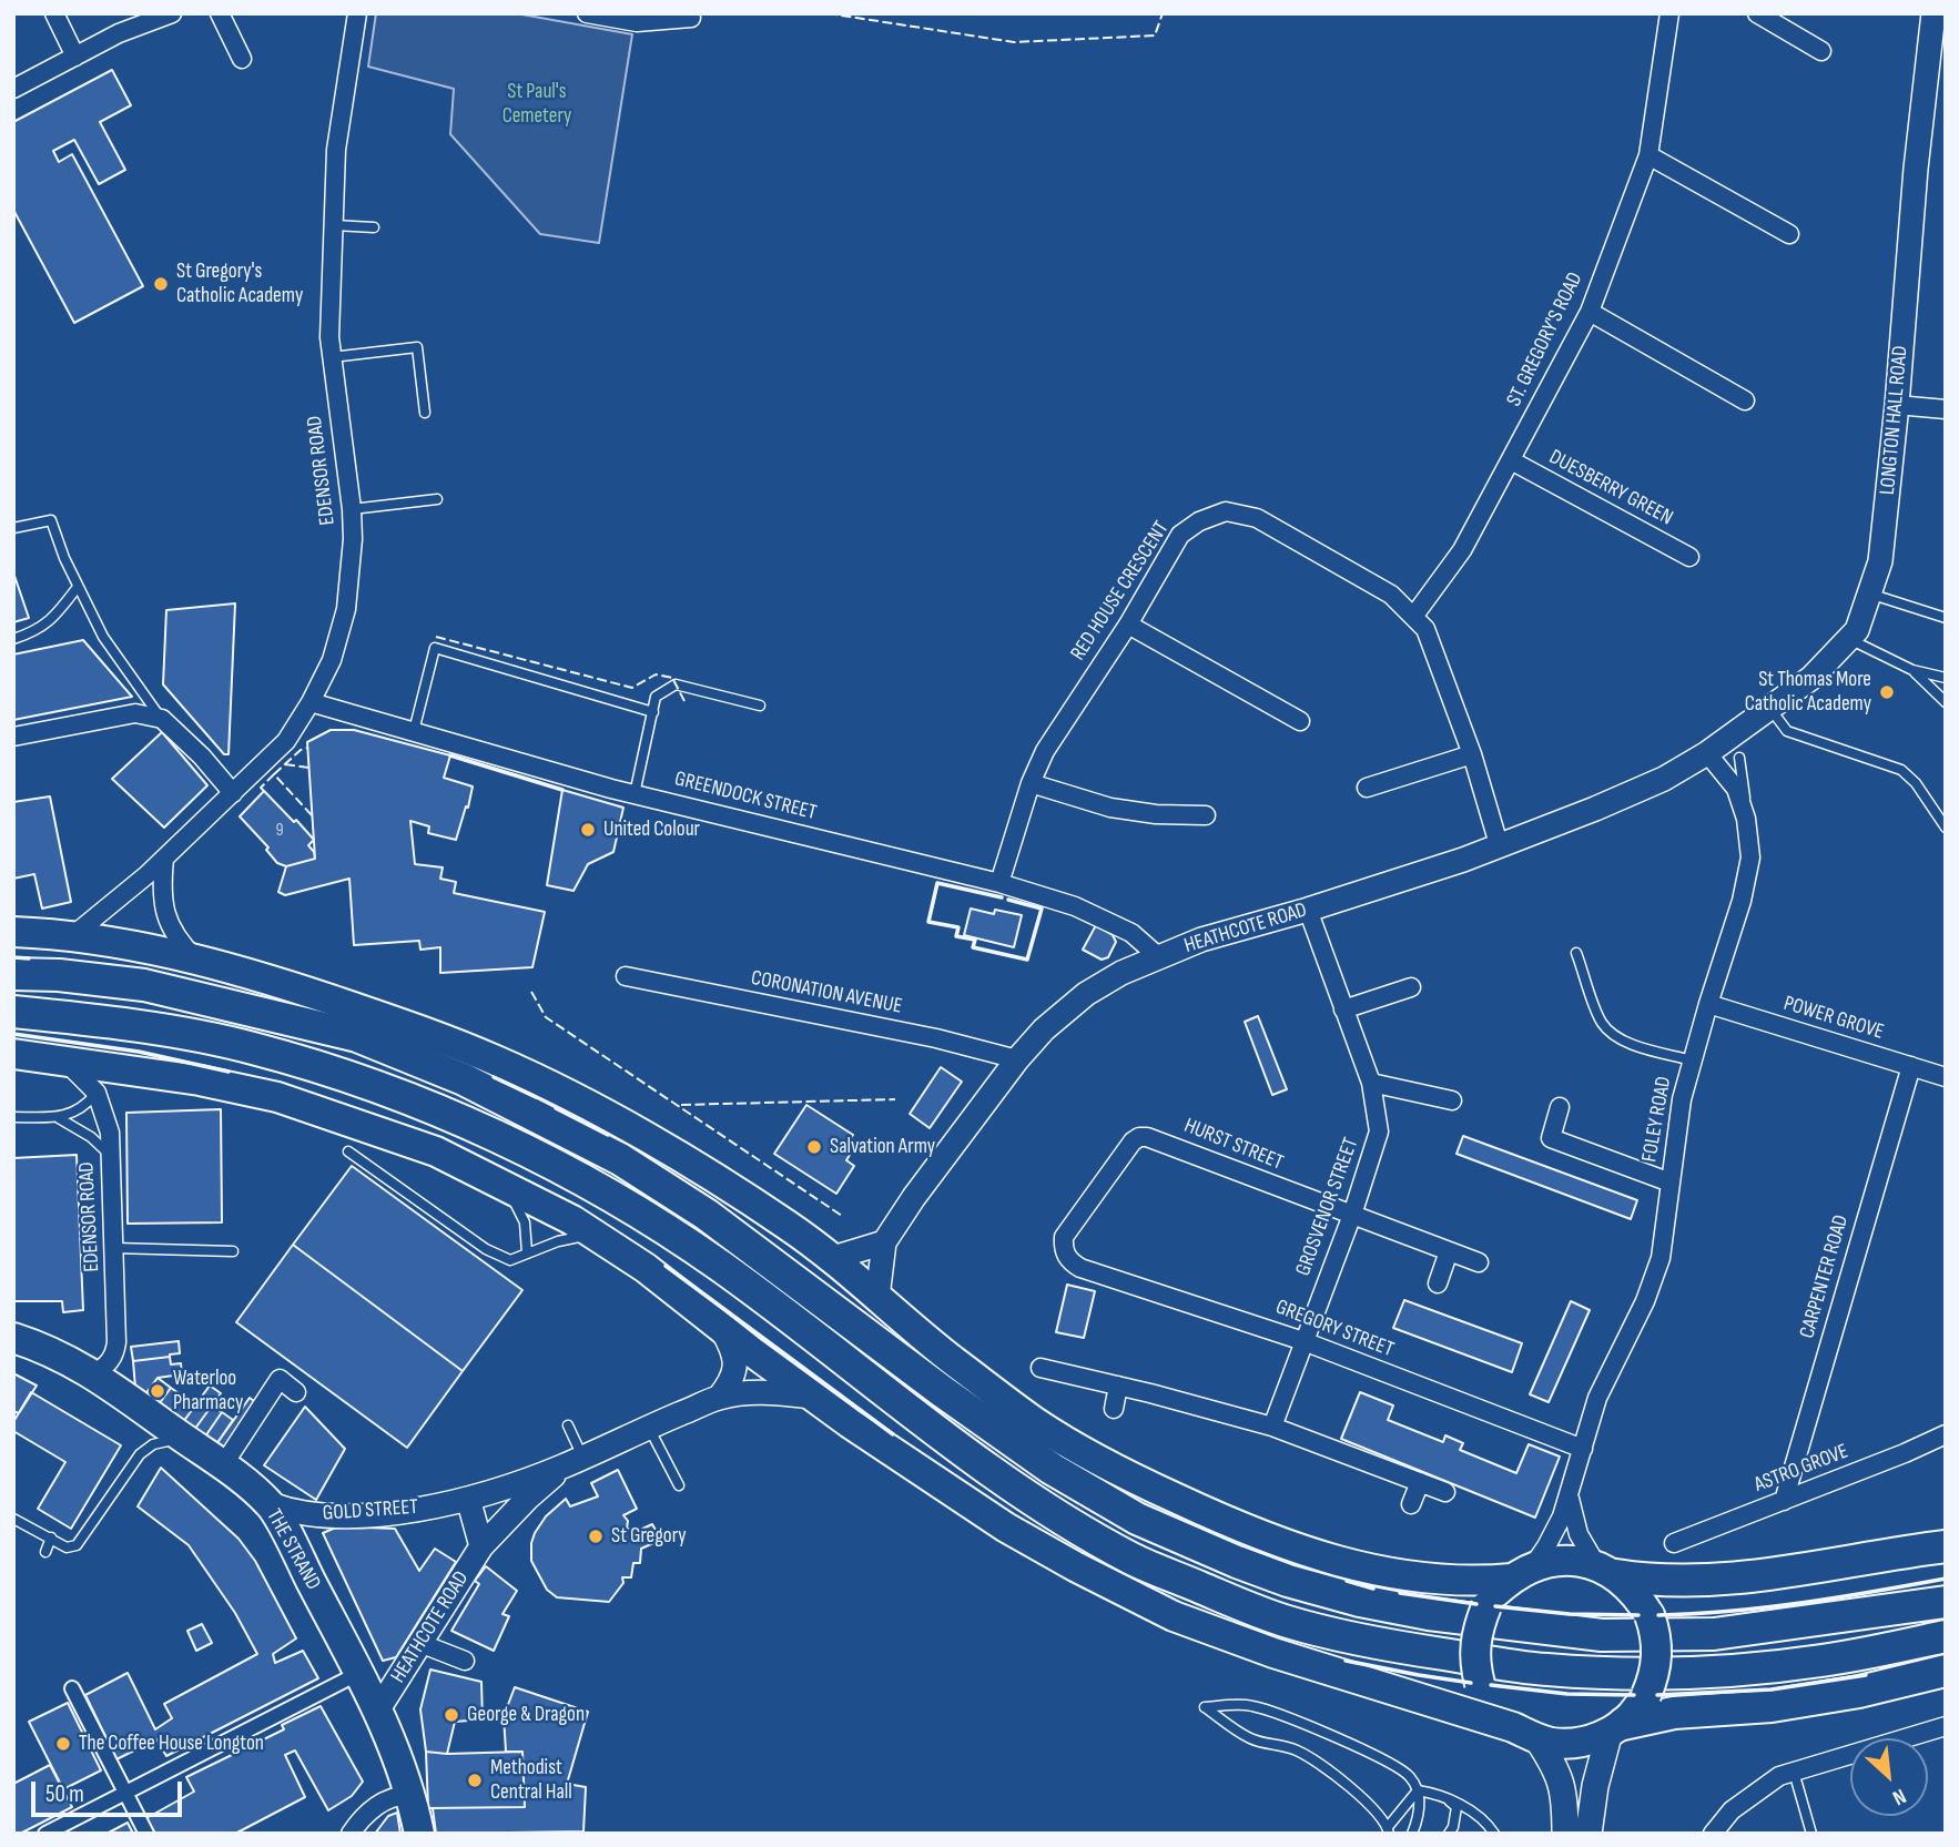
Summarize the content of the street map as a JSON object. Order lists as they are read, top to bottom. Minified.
{"streets":{"main road":["THE STRAND"],"street":["ST. GREGORY'S ROAD","LONGTON HALL ROAD","EDENSOR ROAD","DUESBERRY GREEN","RED HOUSE CRESCENT","GREENDOCK STREET","HEATHCOTE ROAD","CORONATION AVENUE","POWER GROVE","FOLEY ROAD","HURST STREET","GROSVENOR STREET","CARPENTER ROAD","GREGORY STREET","ASTRO GROVE","GOLD STREET"]},"crossings":[["ST. GREGORY'S ROAD","DUESBERRY GREEN"],["ST. GREGORY'S ROAD","RED HOUSE CRESCENT"],["LONGTON HALL ROAD","HEATHCOTE ROAD"],["LONGTON HALL ROAD","FOLEY ROAD"],["EDENSOR ROAD","GREENDOCK STREET"],["EDENSOR ROAD","THE STRAND"],["RED HOUSE CRESCENT","GREENDOCK STREET"],["RED HOUSE CRESCENT","HEATHCOTE ROAD"],["GREENDOCK STREET","HEATHCOTE ROAD"],["HEATHCOTE ROAD","CORONATION AVENUE"],["HEATHCOTE ROAD","FOLEY ROAD"],["HEATHCOTE ROAD","GROSVENOR STREET"],["HEATHCOTE ROAD","GOLD STREET"],["HEATHCOTE ROAD","THE STRAND"],["POWER GROVE","FOLEY ROAD"],["POWER GROVE","CARPENTER ROAD"],["FOLEY ROAD","GREGORY STREET"],["HURST STREET","GROSVENOR STREET"],["HURST STREET","GREGORY STREET"],["GROSVENOR STREET","GREGORY STREET"],["CARPENTER ROAD","ASTRO GROVE"],["GOLD STREET","THE STRAND"]],"parks":["St Paul's Cemetery"],"places":["St Gregory's Catholic Academy","St Thomas More Catholic Academy","United Colour","Salvation Army","Waterloo Pharmacy","St Gregory","George & Dragon","The Coffee House Longton","Methodist Central Hall"],"house_numbers":["9"],"scale_bar":"50 m","north":"bottom right"}
